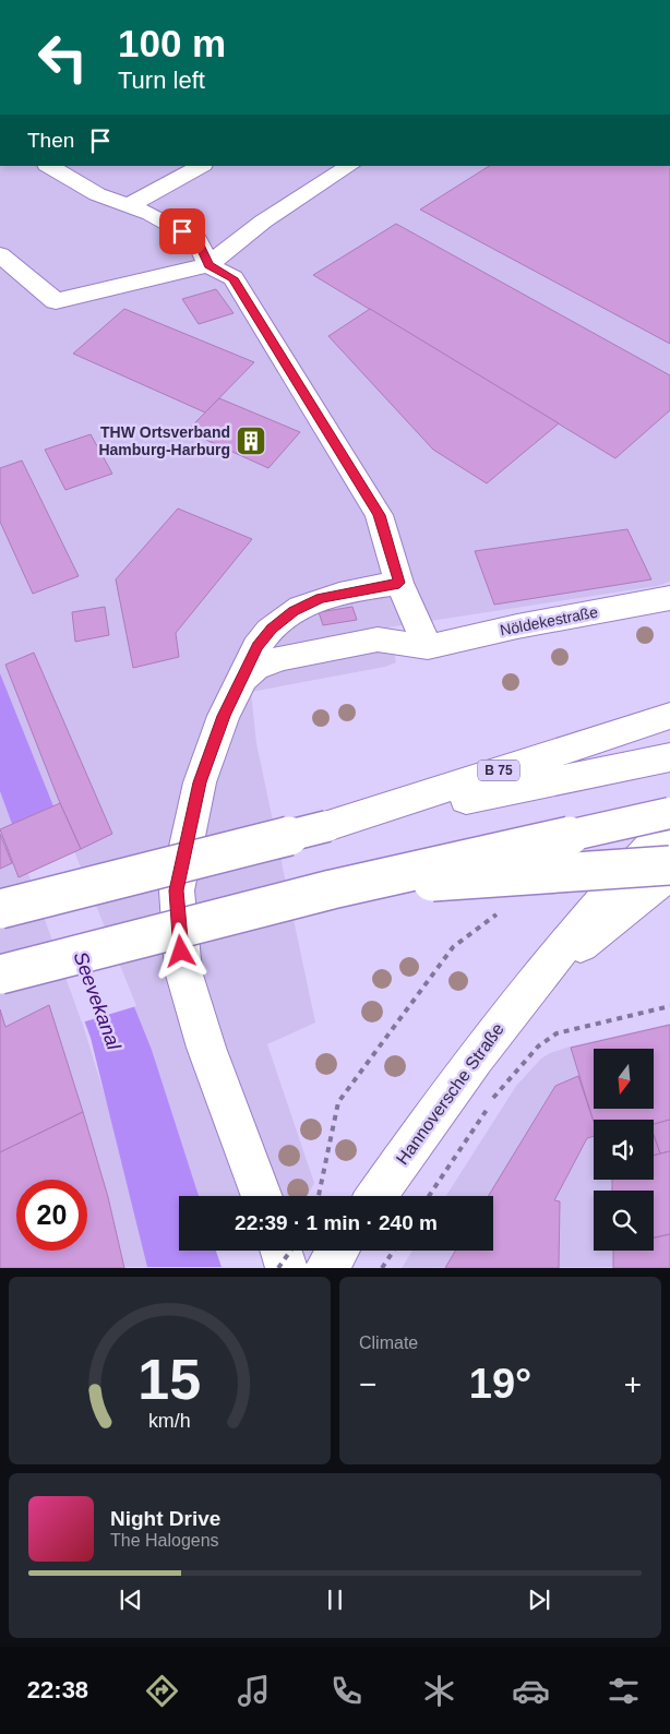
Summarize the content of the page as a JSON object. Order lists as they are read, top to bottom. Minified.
{"streets":{"main road":["Nöldekestraße","B 75","Hannoversche Straße"]},"water":["Seevekanal"],"places":{"building":["THW Ortsverband Hamburg-Harburg"]},"north":"bottom","page":{"turn":["100 m","Turn left"],"then":"Then","limit":"20","trip":"22:39 · 1 min · 240 m","tile":"Climate","heat":["−","19°","+"],"song":["Night Drive","The Halogens"],"tabs":"22:38","gauge":["15","km/h"]}}
